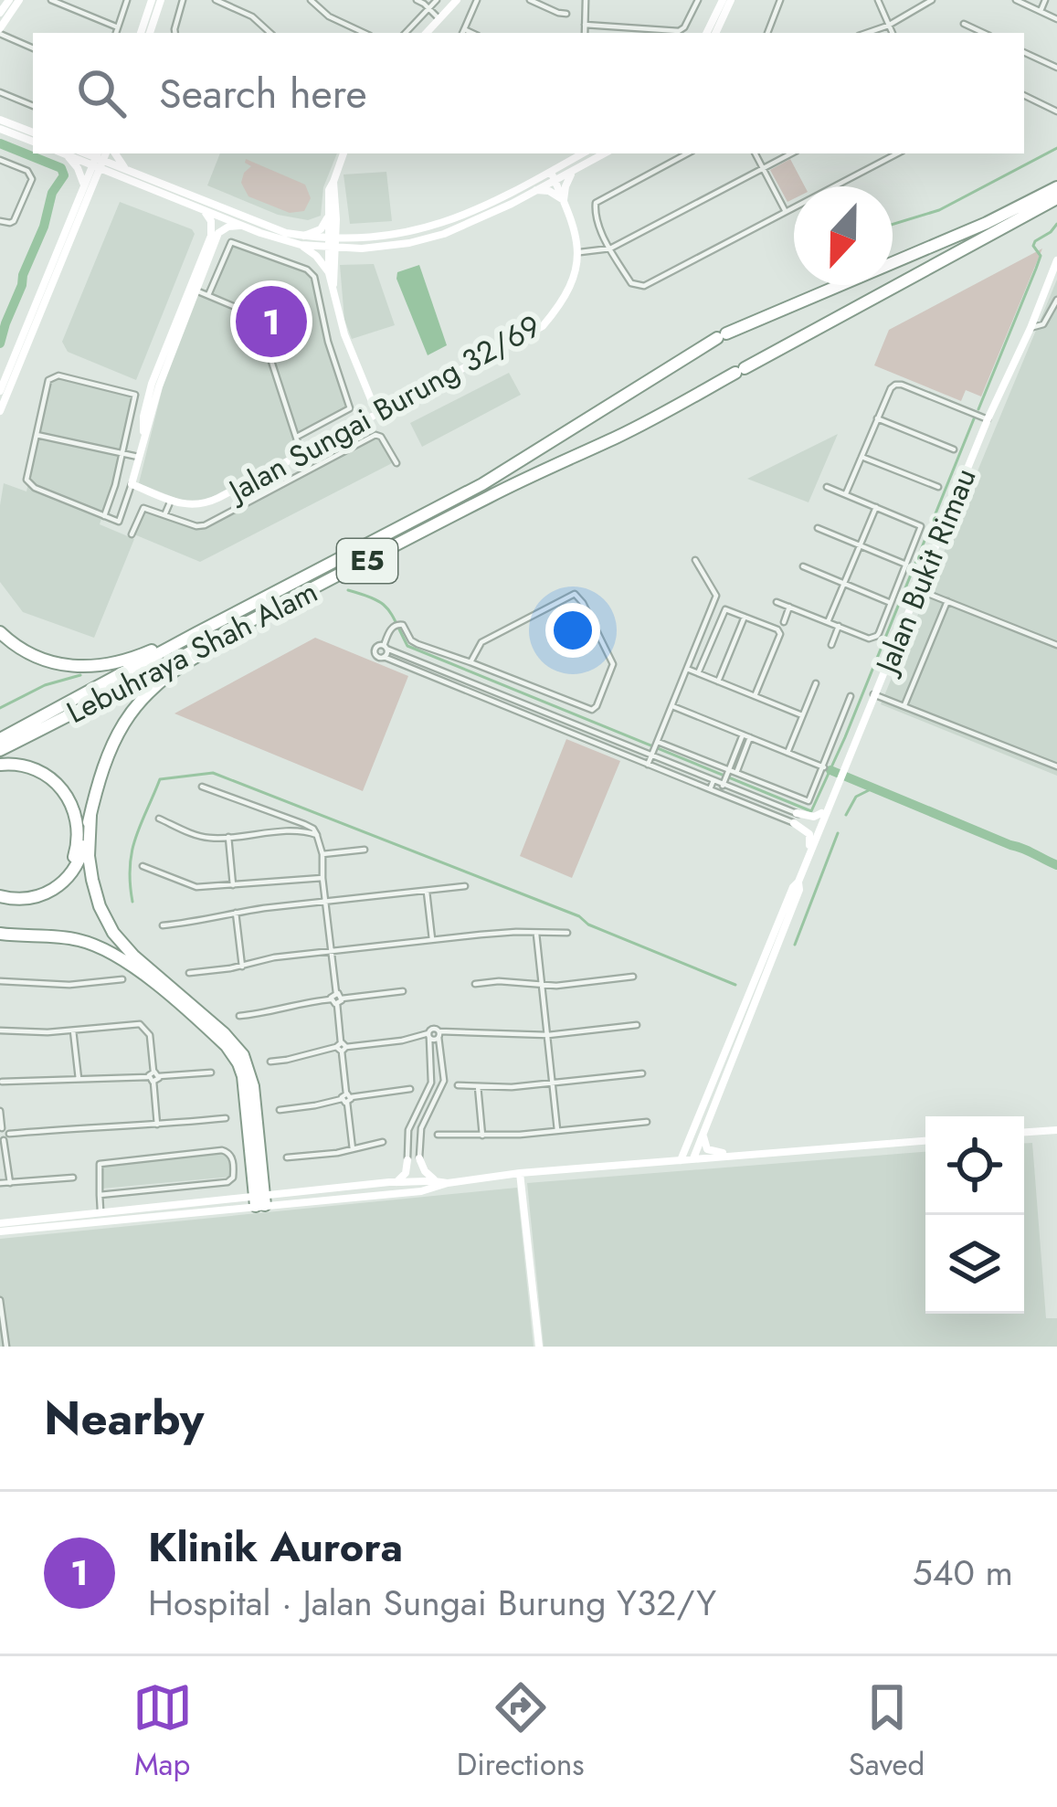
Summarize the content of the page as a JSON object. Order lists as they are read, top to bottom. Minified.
{"streets":{"highway":["E5","Lebuhraya Shah Alam"],"street":["Jalan Sungai Burung 32/69","Jalan Bukit Rimau"]},"north":"bottom","page":{"search":"Search here","pins":"1","heading":"Nearby","list":[{"mark":"1","name":"Klinik Aurora","note":"Hospital · Jalan Sungai Burung Y32/Y","value":"540 m"}],"nav":["Map","Directions","Saved"]}}
